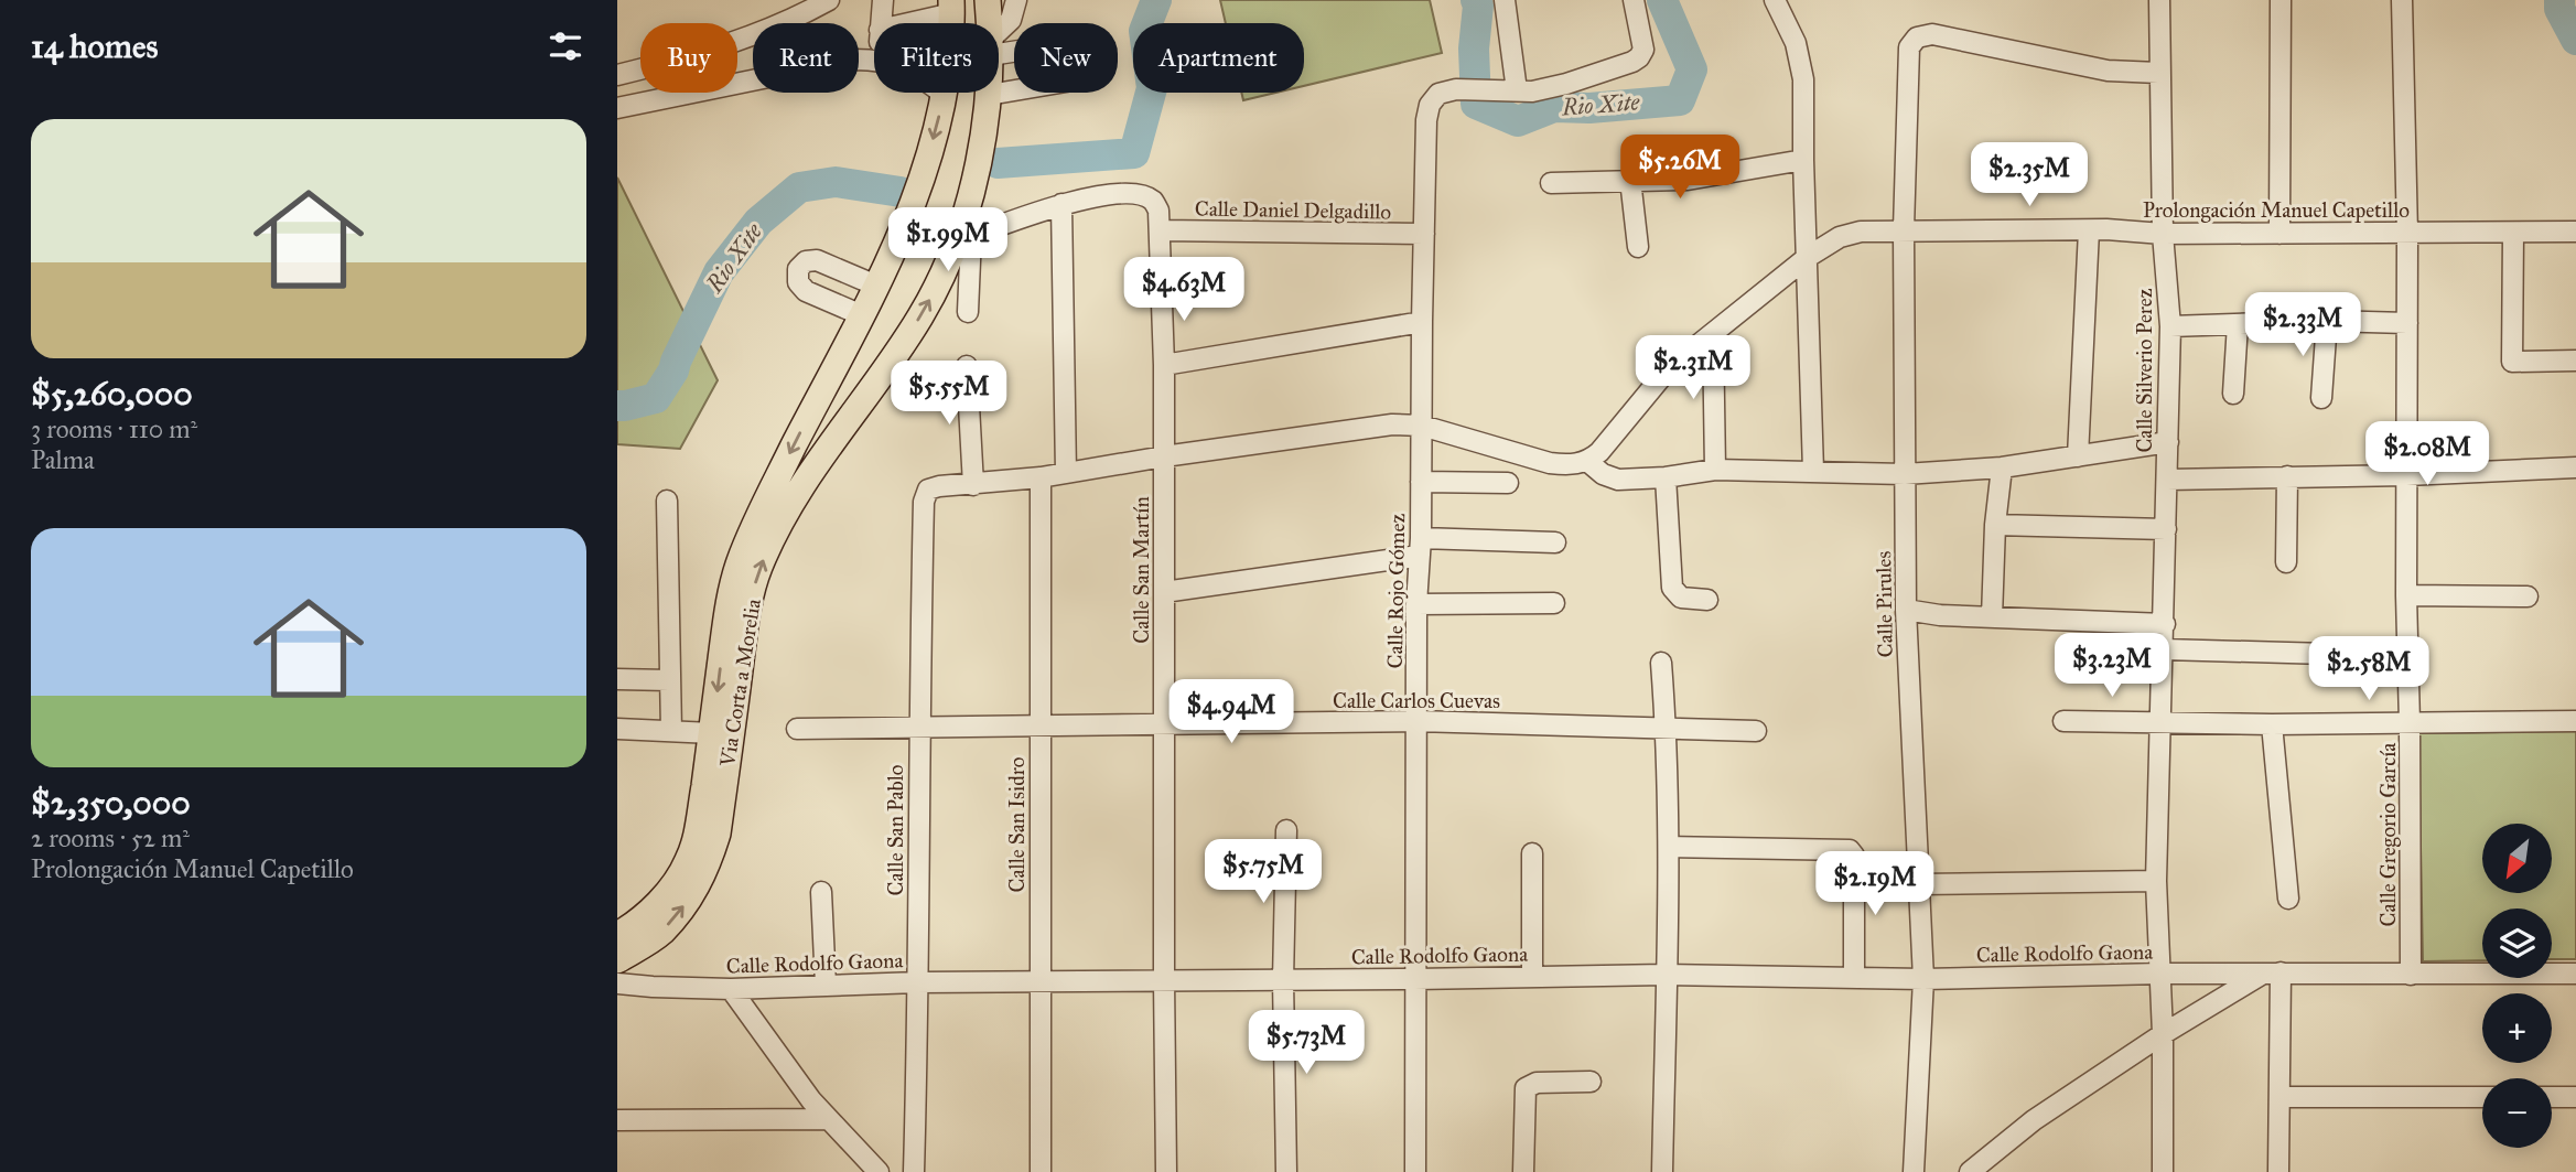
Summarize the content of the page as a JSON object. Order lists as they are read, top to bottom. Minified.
{"streets":{"main road":["Via Corta a Morelia"],"street":["Calle Daniel Delgadillo","Prolongación Manuel Capetillo","Calle Silverio Perez","Calle San Martín","Calle Rojo Gómez","Calle Pirules","Calle Carlos Cuevas","Calle San Isidro","Calle San Pablo","Calle Gregorio García","Calle Rodolfo Gaona"]},"crossings":[["Calle Daniel Delgadillo","Calle San Martín"],["Calle Daniel Delgadillo","Calle Rojo Gómez"],["Prolongación Manuel Capetillo","Calle Silverio Perez"],["Prolongación Manuel Capetillo","Calle Pirules"],["Prolongación Manuel Capetillo","Calle Gregorio García"],["Calle Silverio Perez","Calle Pirules"],["Calle Silverio Perez","Calle Rodolfo Gaona"],["Calle San Martín","Calle Carlos Cuevas"],["Calle San Martín","Calle Rodolfo Gaona"],["Calle Rojo Gómez","Calle Carlos Cuevas"],["Calle Rojo Gómez","Calle Rodolfo Gaona"],["Calle Pirules","Calle Rodolfo Gaona"],["Calle Carlos Cuevas","Calle San Isidro"],["Calle Carlos Cuevas","Calle San Pablo"],["Calle San Isidro","Calle Rodolfo Gaona"],["Calle San Pablo","Calle Rodolfo Gaona"],["Calle Gregorio García","Calle Rodolfo Gaona"]],"water":["Rio Xite"],"north":"bottom left","page":{"heading":"14 homes","chip":["Buy","Rent","Filters","New","Apartment"],"list":[{"name":"$5,260,000","note":"3 rooms · 110 m² · Palma"},{"name":"$2,350,000","note":"2 rooms · 52 m² · Prolongación Manuel Capetillo"}],"price":["$5.26M","$2.35M","$1.99M","$4.63M","$2.33M","$2.31M","$5.55M","$2.08M","$3.23M","$2.58M","$4.94M","$5.75M","$2.19M","$5.73M"],"map_buttons":["+","−"]}}
